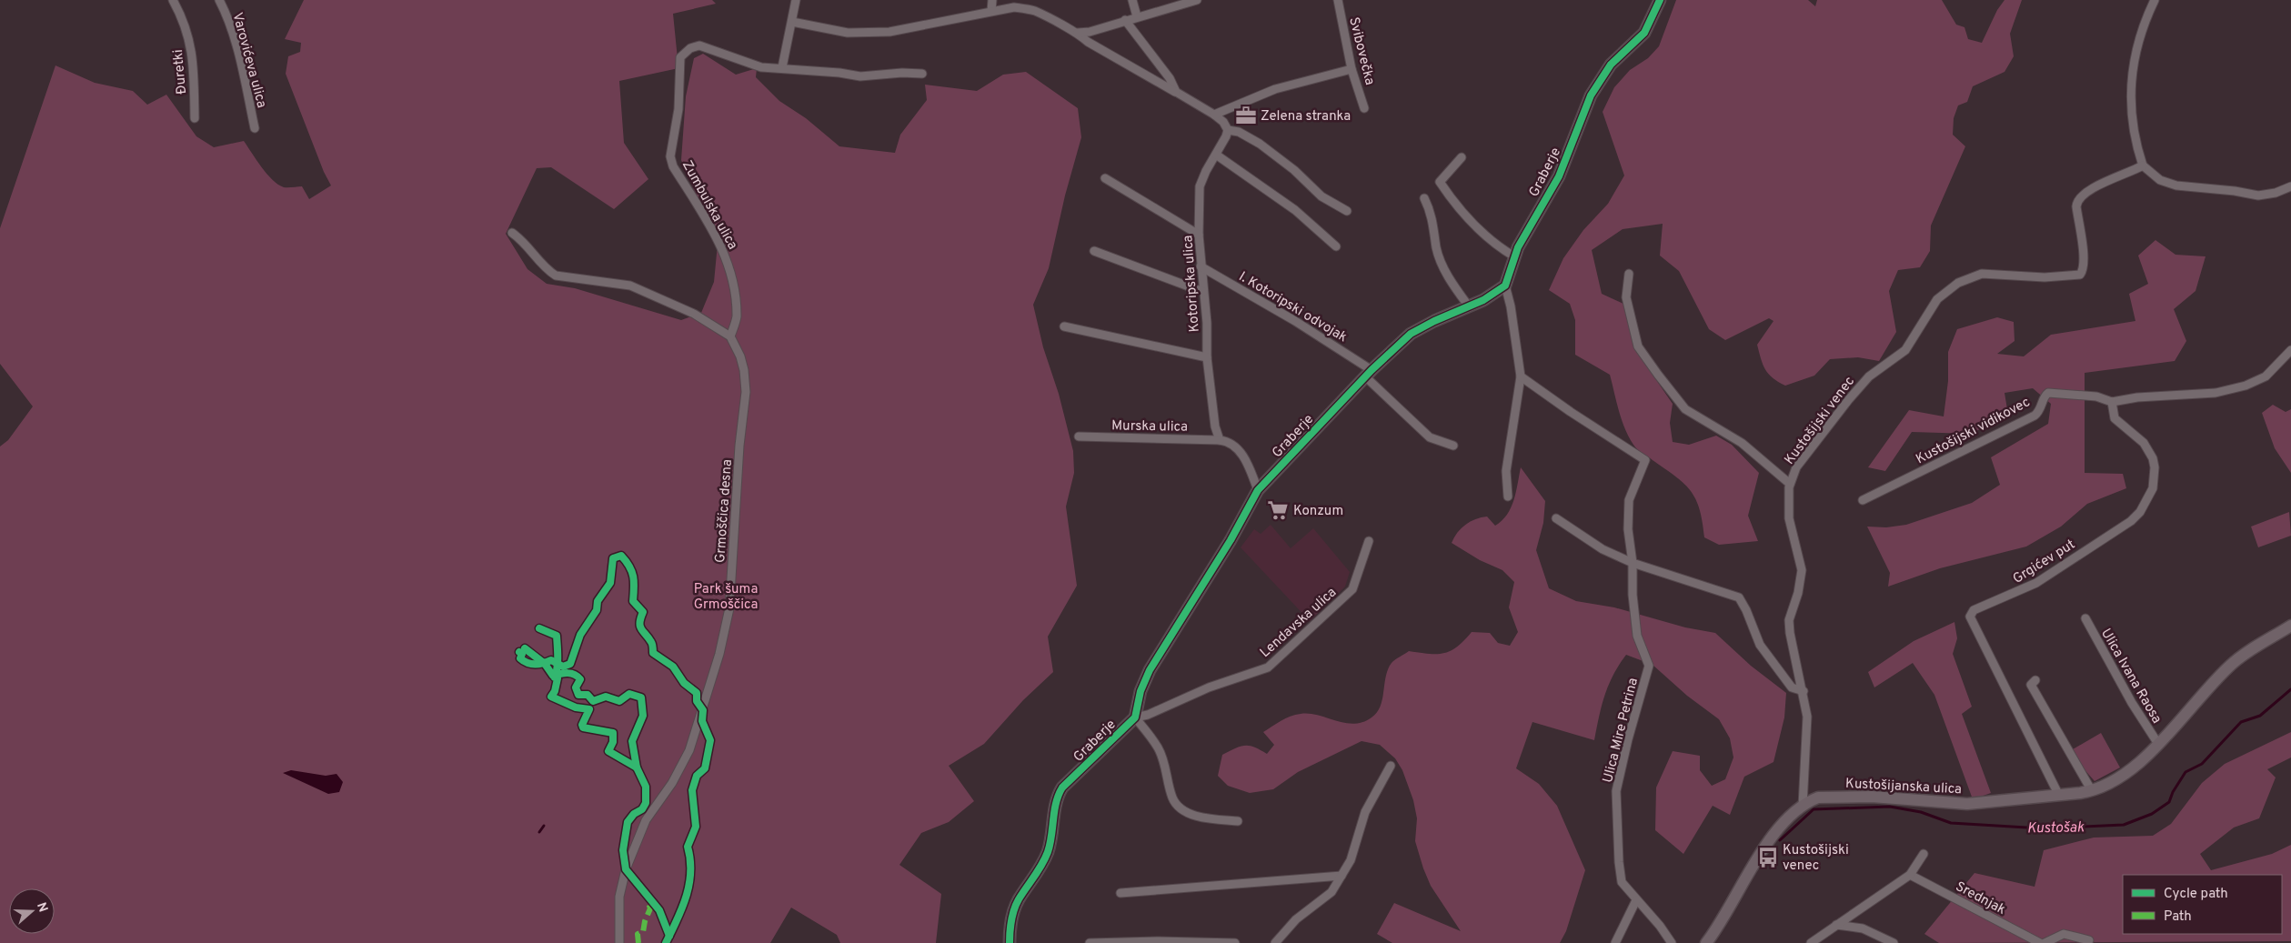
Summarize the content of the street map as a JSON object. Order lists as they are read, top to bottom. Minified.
{"streets":{"street":["Svibovečka","Varovićeva ulica","Đuretki","Graberje","Zumbulska ulica","Kotoripska ulica","I. Kotoripski odvojak","Kustošijski venec","Murska ulica","Kustošijski vidikovec","Grmoščica desna","Grgićev put","Lendavska ulica","Ulica Ivana Raosa","Ulica Mire Petrina","Kustošijanska ulica","Srednjak"]},"crossings":[["Graberje","I. Kotoripski odvojak"],["Graberje","Lendavska ulica"],["Zumbulska ulica","Grmoščica desna"],["Kotoripska ulica","I. Kotoripski odvojak"],["Kotoripska ulica","Murska ulica"],["Kustošijski venec","Kustošijanska ulica"],["Kustošijski vidikovec","Grgićev put"],["Grgićev put","Kustošijanska ulica"],["Ulica Ivana Raosa","Kustošijanska ulica"]],"water":["Kustošak"],"parks":["Park šuma Grmoščica"],"places":{"office":["Zelena stranka"],"supermarket":["Konzum"],"bus stop":["Kustošijski venec"]},"legend":["Cycle path","Path"],"north":"right"}
